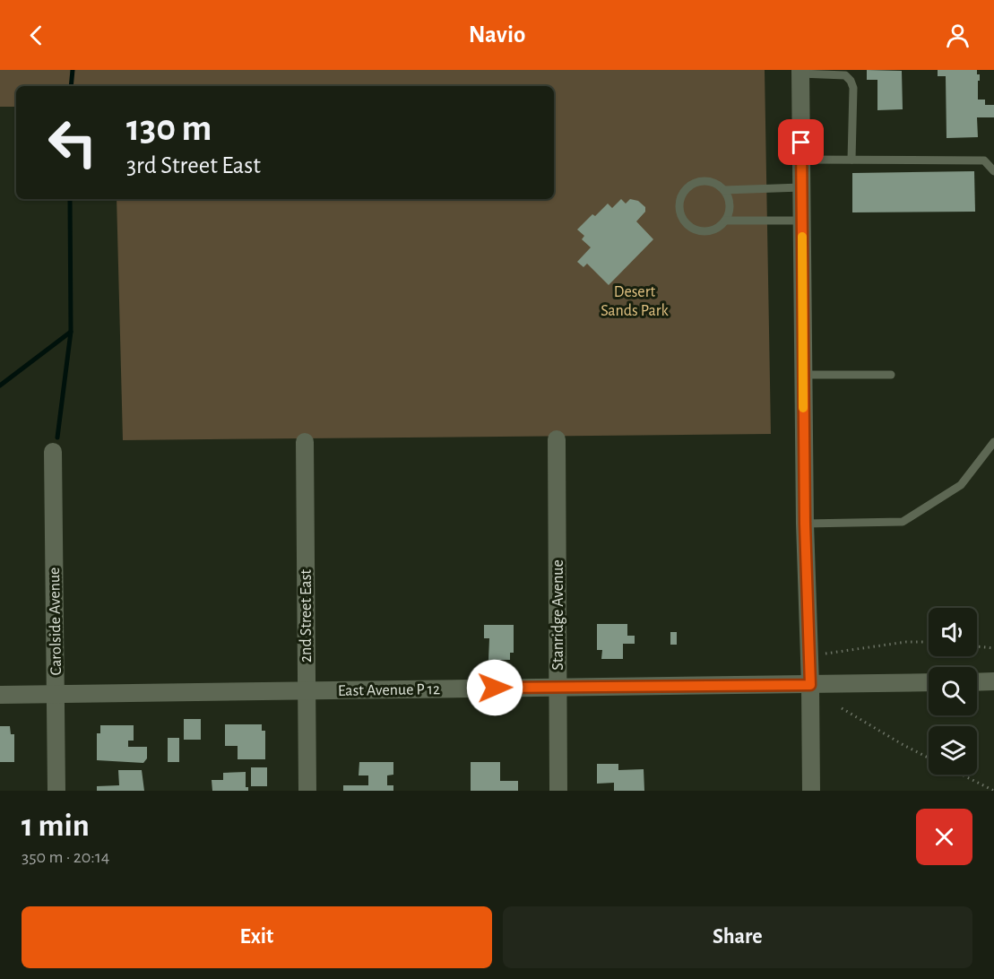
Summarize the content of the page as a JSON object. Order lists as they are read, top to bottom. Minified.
{"streets":{"street":["Stanridge Avenue","2nd Street East","Carolside Avenue","East Avenue P 12"]},"crossings":[["Stanridge Avenue","East Avenue P 12"],["2nd Street East","East Avenue P 12"],["Carolside Avenue","East Avenue P 12"]],"parks":["Desert Sands Park"],"page":{"header":"Navio","turn":["130 m","3rd Street East"],"heading":["1 min","350 m · 20:14"],"buttons":["Exit","Share"]}}
